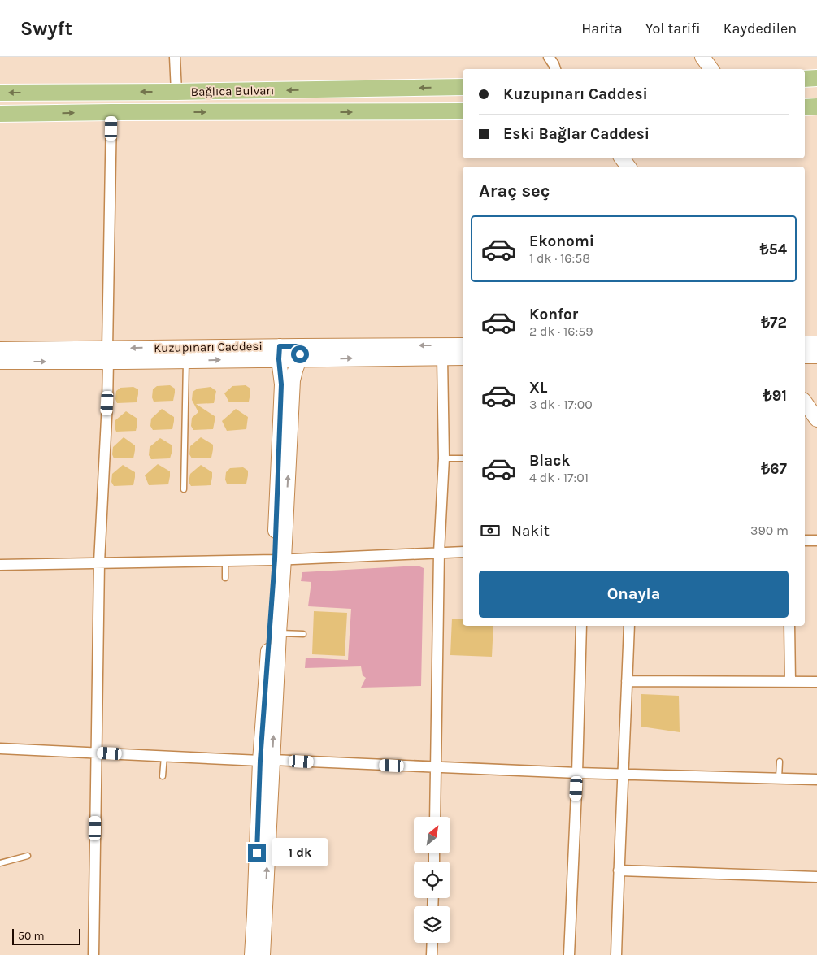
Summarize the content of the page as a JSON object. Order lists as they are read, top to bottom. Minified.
{"streets":{"main road":["Bağlıca Bulvarı"],"street":["Kuzupınarı Caddesi"]},"scale_bar":"50 m","north":"top right","page":{"header":"Swyft","nav":["Harita","Yol tarifi","Kaydedilen"],"banner":["Kuzupınarı Caddesi","Eski Bağlar Caddesi"],"heading":"Araç seç","list":[{"name":"Ekonomi","note":"1 dk · 16:58","value":"₺54"},{"name":"Konfor","note":"2 dk · 16:59","value":"₺72"},{"name":"XL","note":"3 dk · 17:00","value":"₺91"},{"name":"Black","note":"4 dk · 17:01","value":"₺67"}],"pay":["Nakit","390 m"],"buttons":"Onayla","bubble":"1 dk","scale":"50 m"}}
